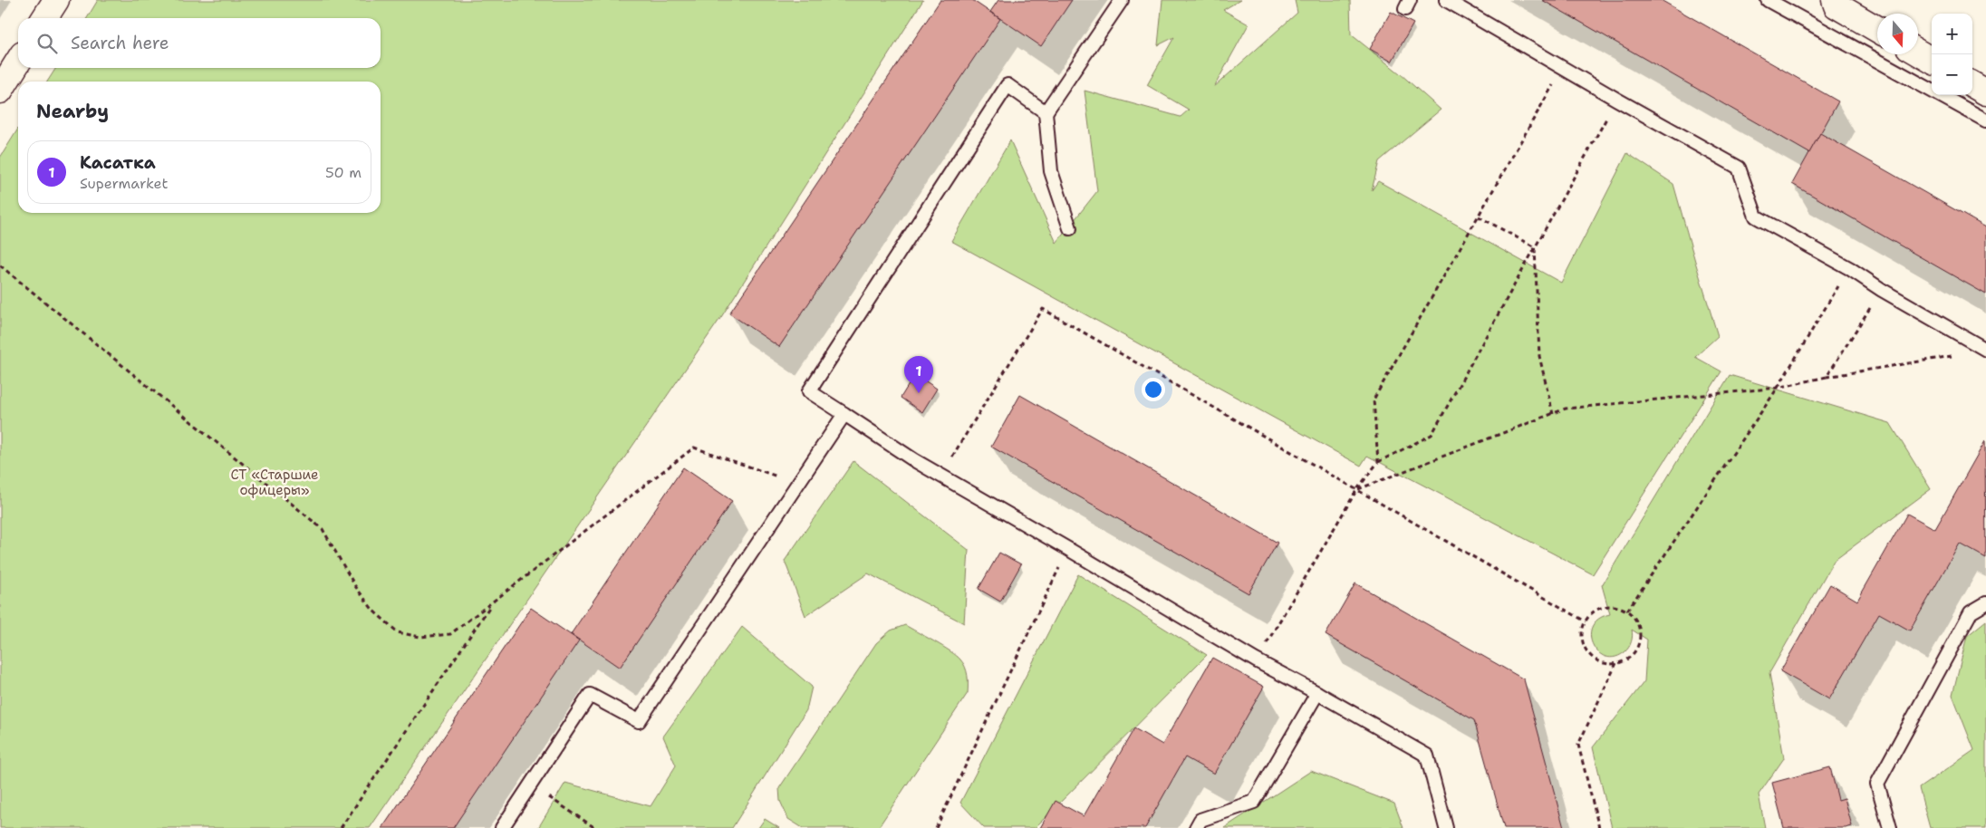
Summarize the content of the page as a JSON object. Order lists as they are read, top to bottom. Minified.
{"parks":["СТ «Старшие офицеры»"],"north":"bottom","page":{"map_buttons":["+","−"],"search":"Search here","heading":"Nearby","list":[{"mark":"1","name":"Касатка","note":"Supermarket","value":"50 m"}],"pins":"1"}}
